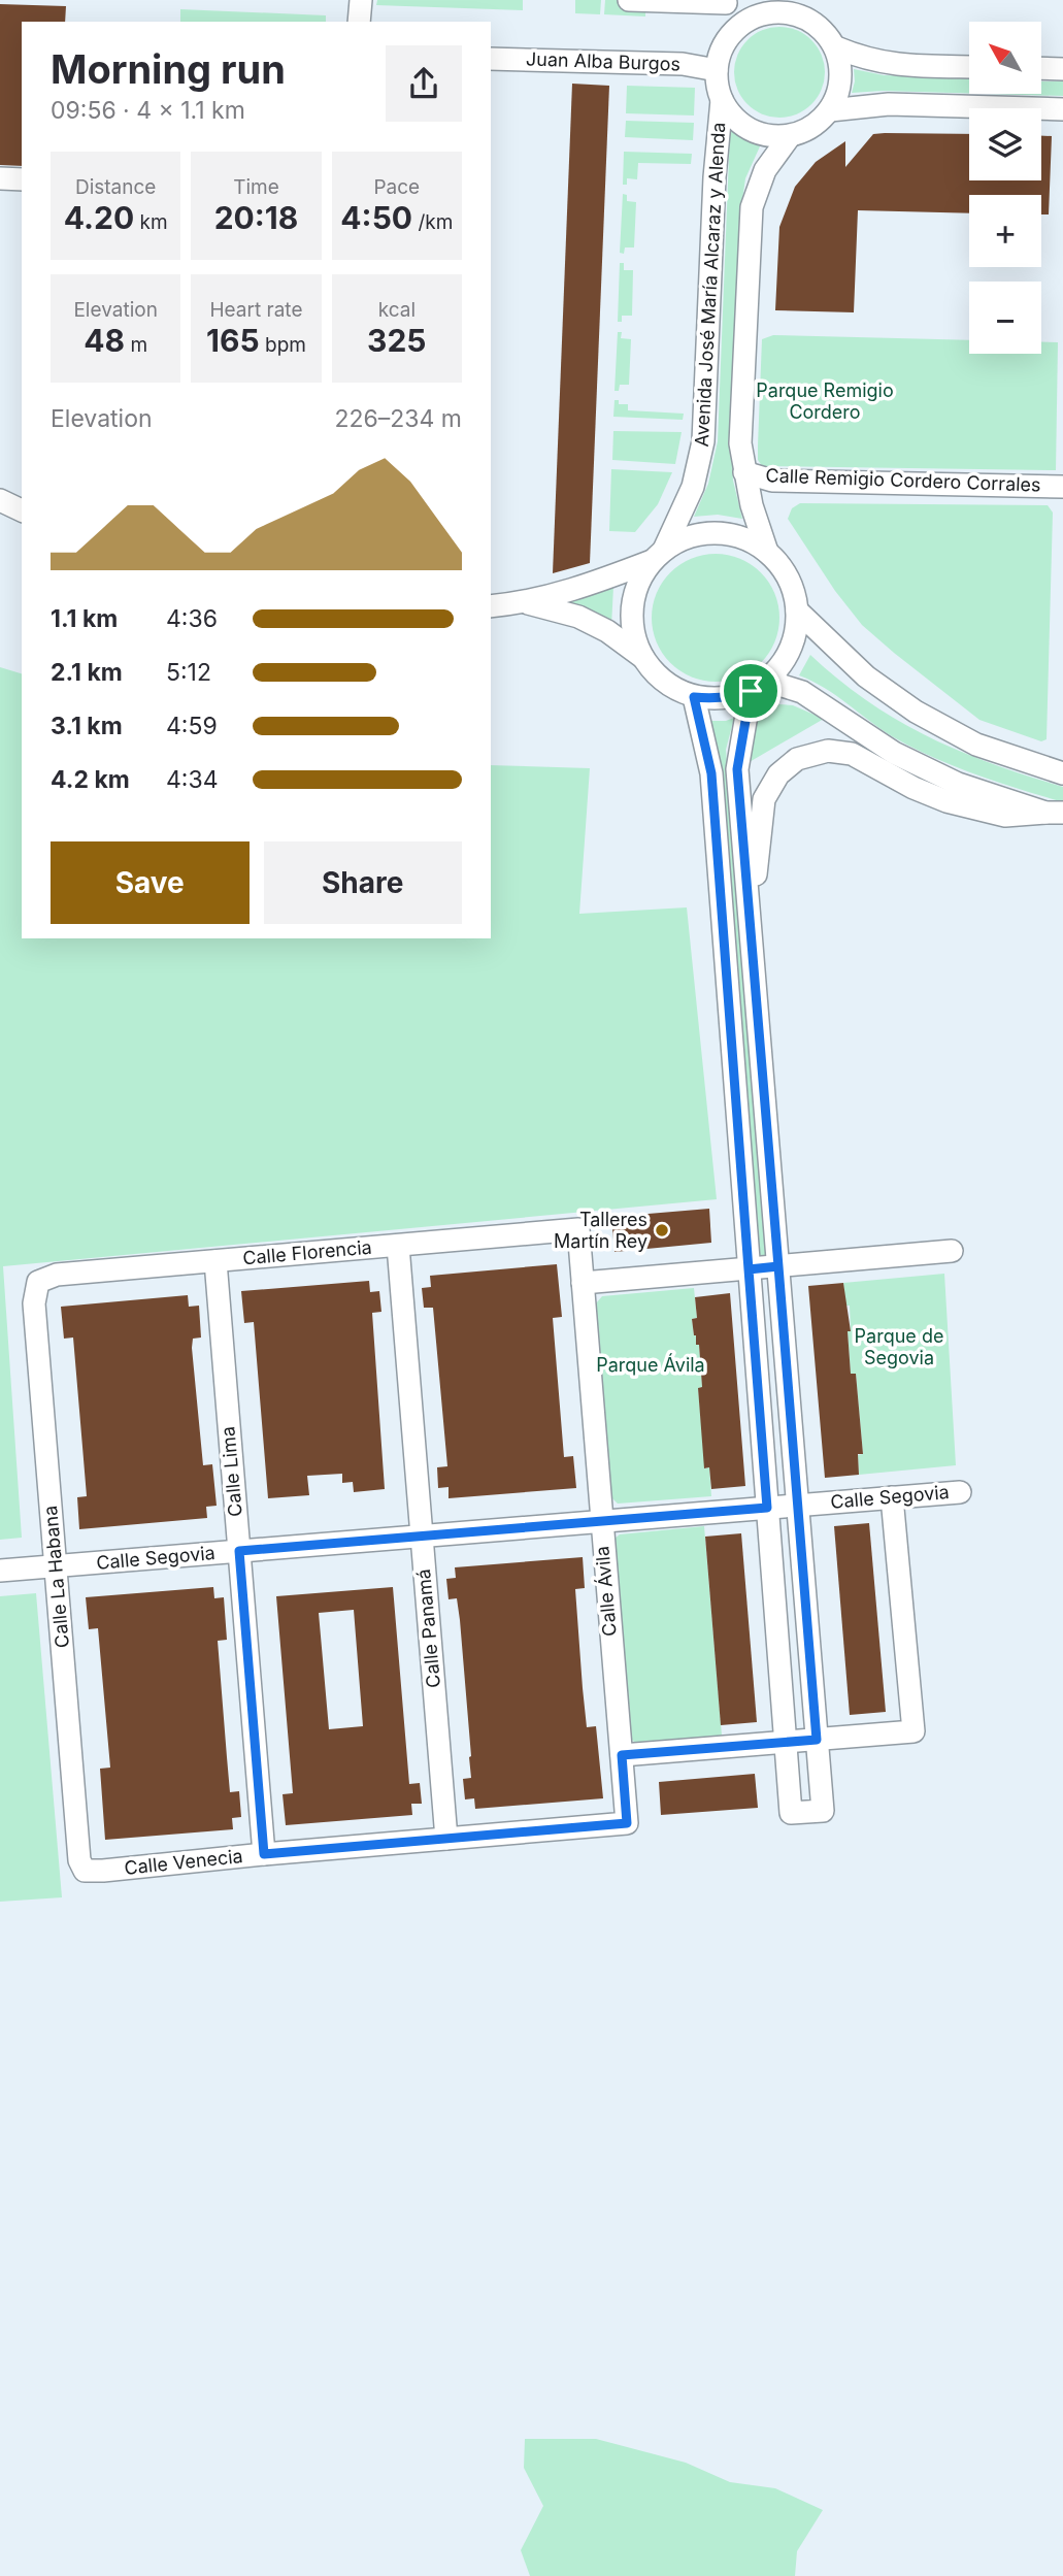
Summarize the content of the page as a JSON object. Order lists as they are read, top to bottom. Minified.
{"streets":{"street":["Juan Alba Burgos","Avenida José María Alcaraz y Alenda","Calle Remigio Cordero Corrales","Calle Florencia","Calle Lima","Calle Segovia","Calle La Habana","Calle Ávila","Calle Panamá","Calle Venecia"]},"crossings":[["Juan Alba Burgos","Avenida José María Alcaraz y Alenda"],["Avenida José María Alcaraz y Alenda","Calle Remigio Cordero Corrales"],["Calle Florencia","Calle Lima"],["Calle Florencia","Calle La Habana"],["Calle Florencia","Calle Ávila"],["Calle Florencia","Calle Panamá"],["Calle Lima","Calle Segovia"],["Calle Lima","Calle Venecia"],["Calle Segovia","Calle La Habana"],["Calle Segovia","Calle Ávila"],["Calle Segovia","Calle Panamá"],["Calle La Habana","Calle Venecia"],["Calle Ávila","Calle Venecia"],["Calle Panamá","Calle Venecia"]],"parks":["Parque Remigio Cordero","Parque de Segovia","Parque Ávila"],"places":["Talleres Martín Rey"],"north":"top left","page":{"map_buttons":["+","−"],"heading":["Morning run","09:56 · 4 × 1.1 km"],"stats":[["Distance","4.20 km"],["Time","20:18"],["Pace","4:50 /km"],["Elevation","48 m"],["Heart rate","165 bpm"],["kcal","325"]],"chart":["Elevation","226–234 m"],"list":[{"name":"1.1 km","note":"4:36"},{"name":"2.1 km","note":"5:12"},{"name":"3.1 km","note":"4:59"},{"name":"4.2 km","note":"4:34"}],"buttons":["Save","Share"]}}
